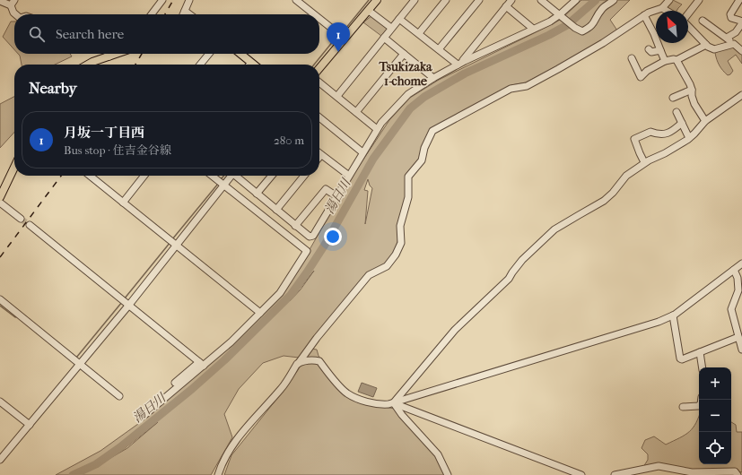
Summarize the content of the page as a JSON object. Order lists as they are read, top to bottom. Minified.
{"districts":["Tsukizaka 1-chome"],"water":["湯日川"],"north":"top left","page":{"search":"Search here","pins":"1","heading":"Nearby","list":[{"mark":"1","name":"月坂一丁目西","note":"Bus stop · 住吉金谷線","value":"280 m"}],"map_buttons":["+","−"]}}
